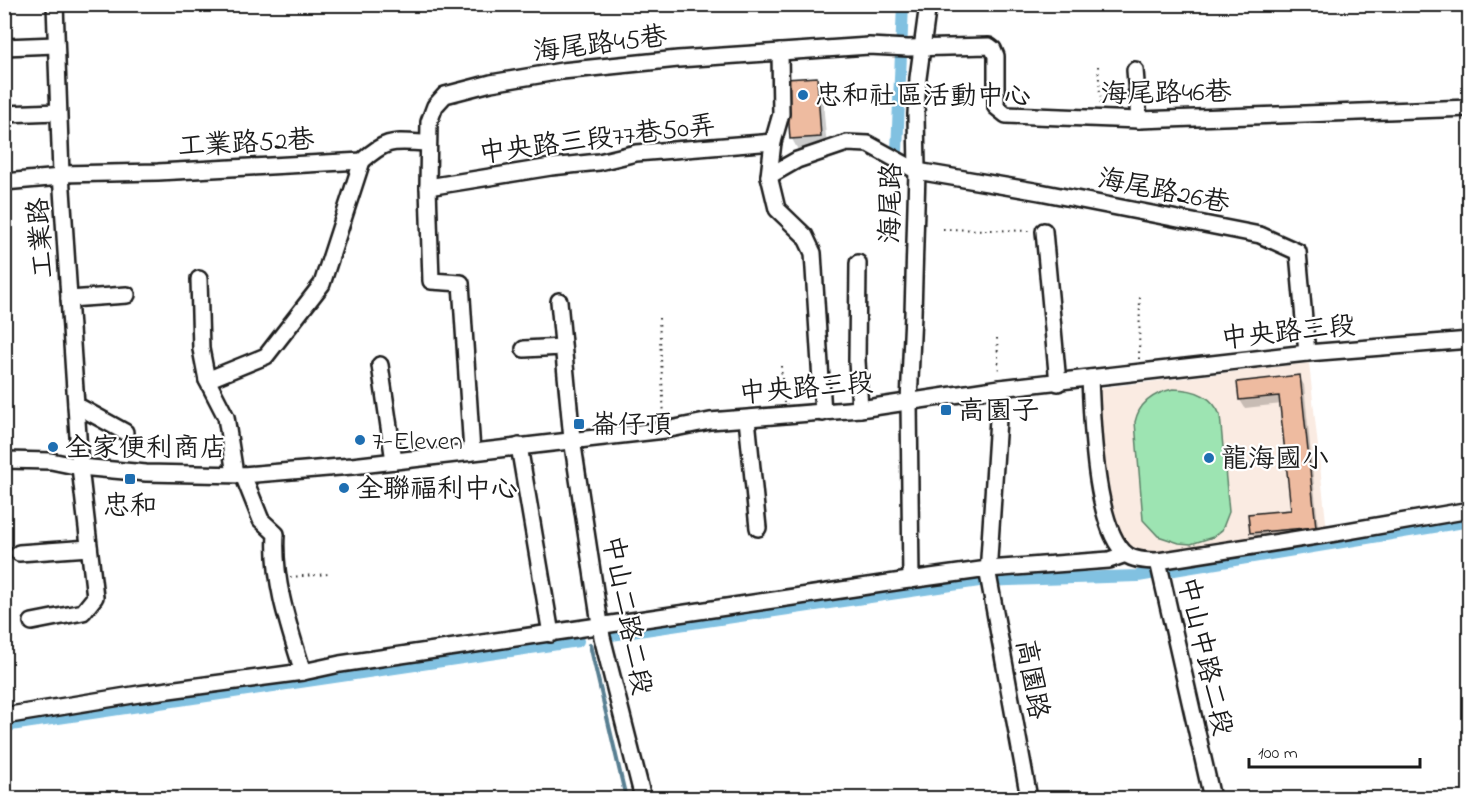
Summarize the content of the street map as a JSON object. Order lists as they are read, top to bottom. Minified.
{"streets":{"street":["海尾路45巷","海尾路46巷","中央路三段77巷50弄","工業路52巷","海尾路26巷","海尾路","工業路","中央路三段","中山二路二段","中山中路二段","高園路"]},"crossings":[["海尾路45巷","海尾路46巷"],["海尾路45巷","中央路三段77巷50弄"],["海尾路45巷","海尾路"],["海尾路45巷","中央路三段"],["海尾路46巷","海尾路"],["工業路52巷","工業路"],["海尾路26巷","海尾路"],["海尾路26巷","中央路三段"],["海尾路","中央路三段"],["工業路","中央路三段"],["中央路三段","中山二路二段"],["中央路三段","高園路"]],"places":{"other":["忠和社區活動中心","7-Eleven","全家便利商店","龍海國小","全聯福利中心"],"transit":["高園子","崙仔頂","忠和"]},"scale_bar":"100 m"}
